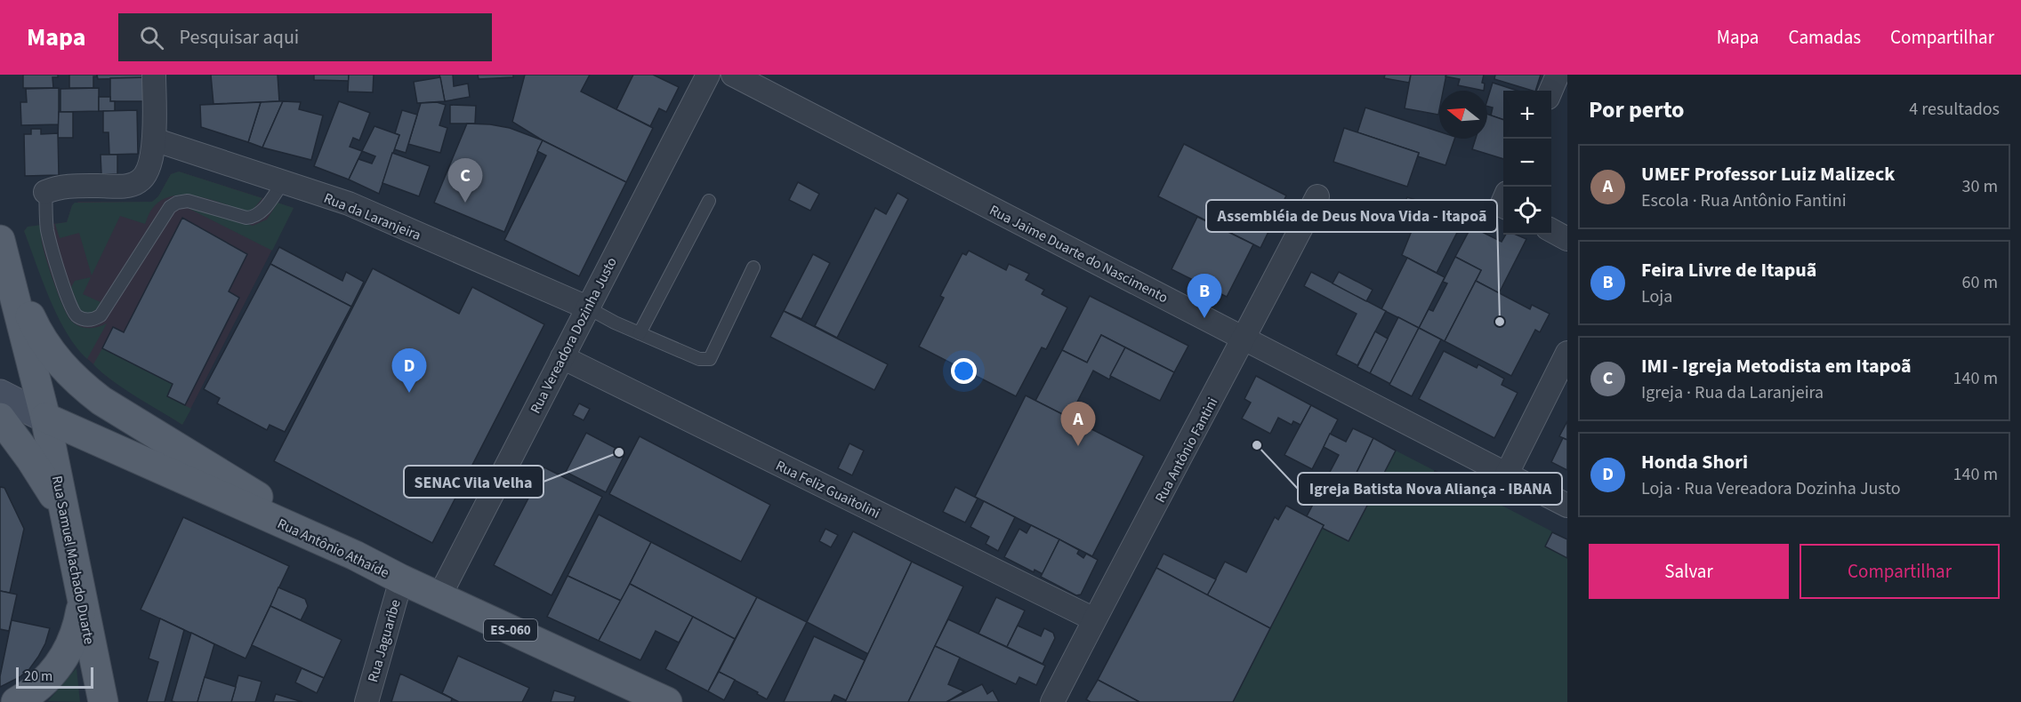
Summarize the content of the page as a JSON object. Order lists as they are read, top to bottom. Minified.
{"streets":{"main road":["Rua Antônio Athaíde","Rua Samuel Machado Duarte","ES-060"],"street":["Rua da Laranjeira","Rua Jaime Duarte do Nascimento","Rua Vereadora Dozinha Justo","Rua Antônio Fantini","Rua Feliz Guaitolini","Rua Jaguaribe"]},"crossings":[["Rua da Laranjeira","Rua Vereadora Dozinha Justo"],["Rua Jaime Duarte do Nascimento","Rua Antônio Fantini"],["Rua Vereadora Dozinha Justo","Rua Feliz Guaitolini"],["Rua Vereadora Dozinha Justo","Rua Antônio Athaíde"],["Rua Antônio Fantini","Rua Feliz Guaitolini"],["Rua Antônio Athaíde","Rua Samuel Machado Duarte"],["Rua Antônio Athaíde","Rua Jaguaribe"]],"places":["Assembléia de Deus Nova Vida - Itapoã","Igreja Batista Nova Aliança - IBANA","SENAC Vila Velha"],"scale_bar":"20 m","north":"left","page":{"header":"Mapa","search":"Pesquisar aqui","nav":["Mapa","Camadas","Compartilhar"],"heading":["Por perto","4 resultados"],"map_buttons":["+","−"],"list":[{"mark":"A","name":"UMEF Professor Luiz Malizeck","note":"Escola · Rua Antônio Fantini","value":"30 m"},{"mark":"B","name":"Feira Livre de Itapuã","note":"Loja","value":"60 m"},{"mark":"C","name":"IMI - Igreja Metodista em Itapoã","note":"Igreja · Rua da Laranjeira","value":"140 m"},{"mark":"D","name":"Honda Shori","note":"Loja · Rua Vereadora Dozinha Justo","value":"140 m"}],"pins":["C","B","D","A"],"buttons":["Salvar","Compartilhar"],"scale":"20 m"}}
